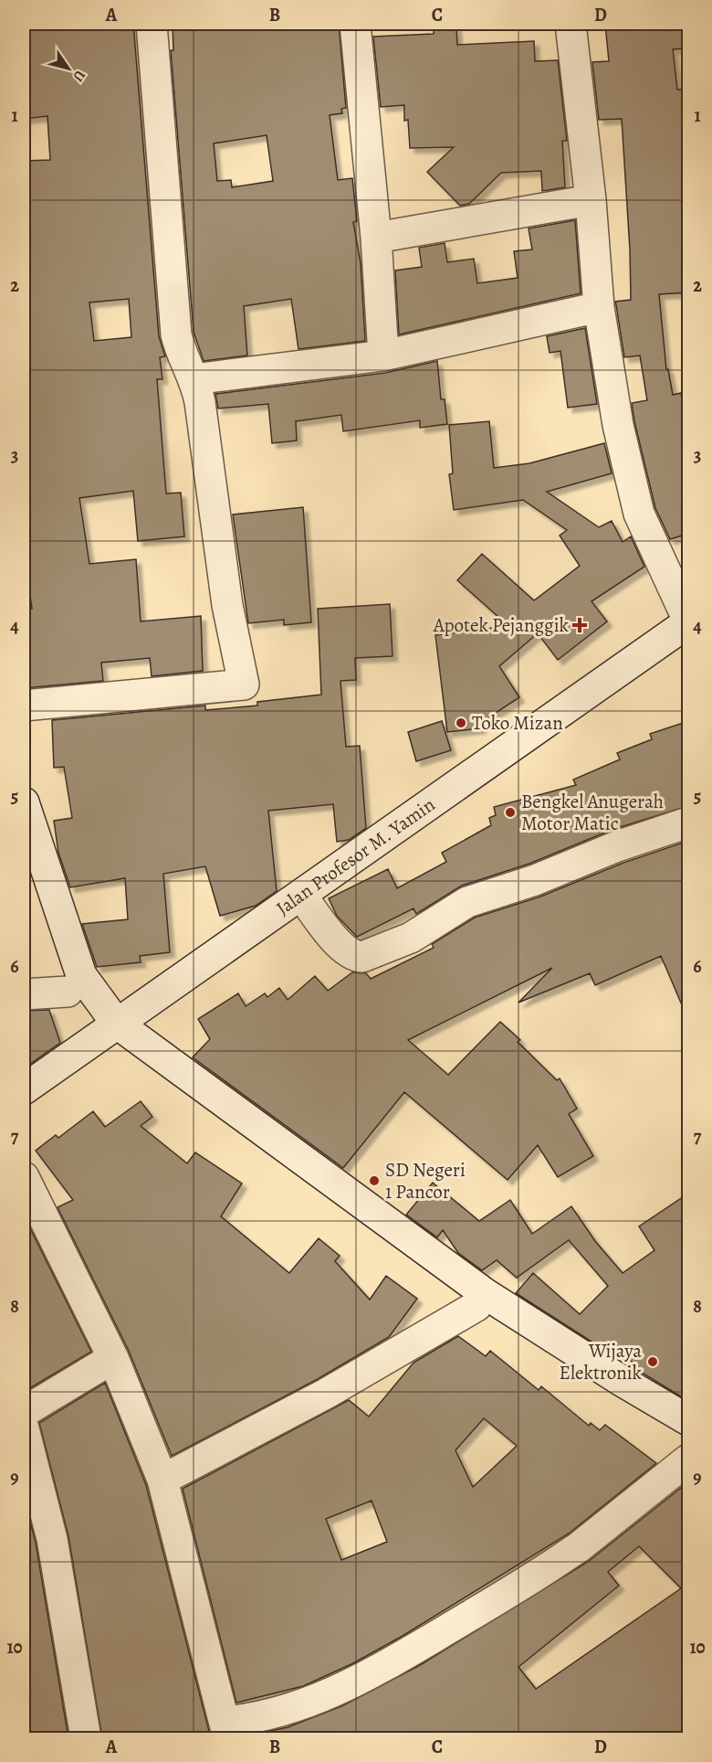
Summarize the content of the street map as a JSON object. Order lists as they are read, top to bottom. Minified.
{"streets":{"street":["Jalan Profesor M. Yamin"]},"places":{"health":["Apotek Pejanggik"],"other":["Toko Mizan","Bengkel Anugerah Motor Matic","SD Negeri 1 Pancor","Wijaya Elektronik"]},"north":"bottom right","grid":{"columns":["A","B","C","D"],"rows":["1","2","3","4","5","6","7","8","9","10"]}}
